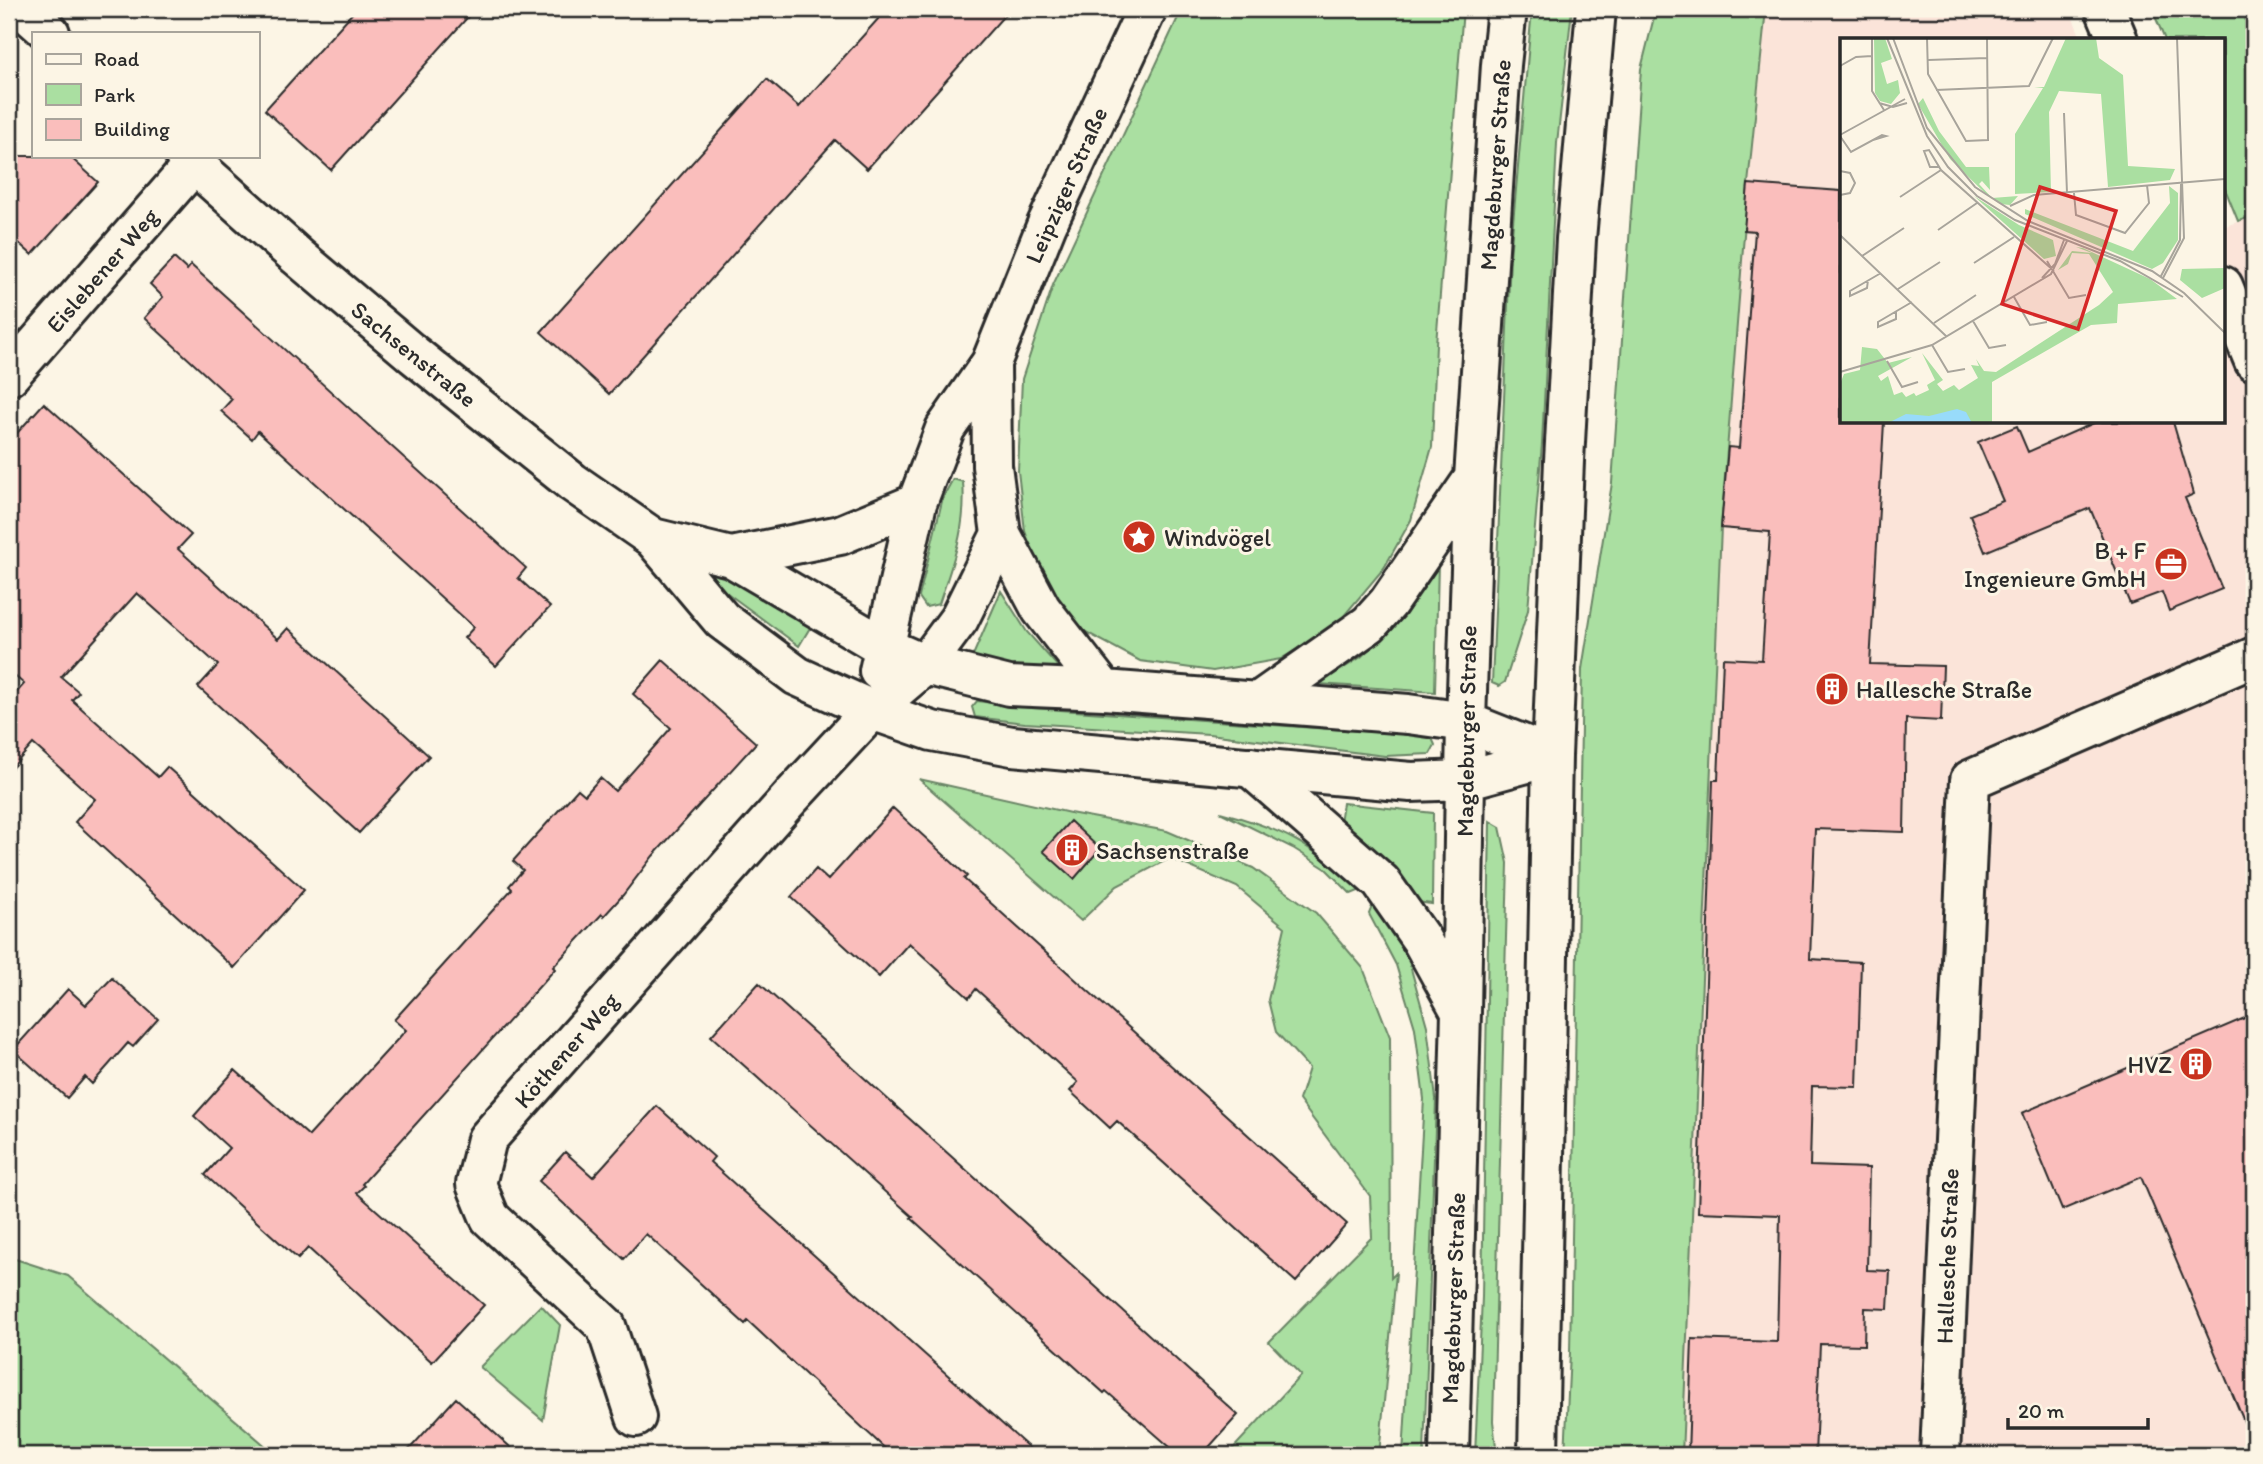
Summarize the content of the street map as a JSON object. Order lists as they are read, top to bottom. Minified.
{"streets":{"street":["Magdeburger Straße","Leipziger Straße","Eislebener Weg","Sachsenstraße","Köthener Weg","Hallesche Straße"]},"crossings":[["Magdeburger Straße","Sachsenstraße"],["Leipziger Straße","Sachsenstraße"],["Leipziger Straße","Köthener Weg"],["Eislebener Weg","Sachsenstraße"],["Sachsenstraße","Köthener Weg"]],"places":{"place":["Windvögel"],"office":["B + F Ingenieure GmbH"],"building":["Hallesche Straße","Sachsenstraße","HVZ"]},"legend":["Road","Park","Building"],"scale_bar":"20 m"}
